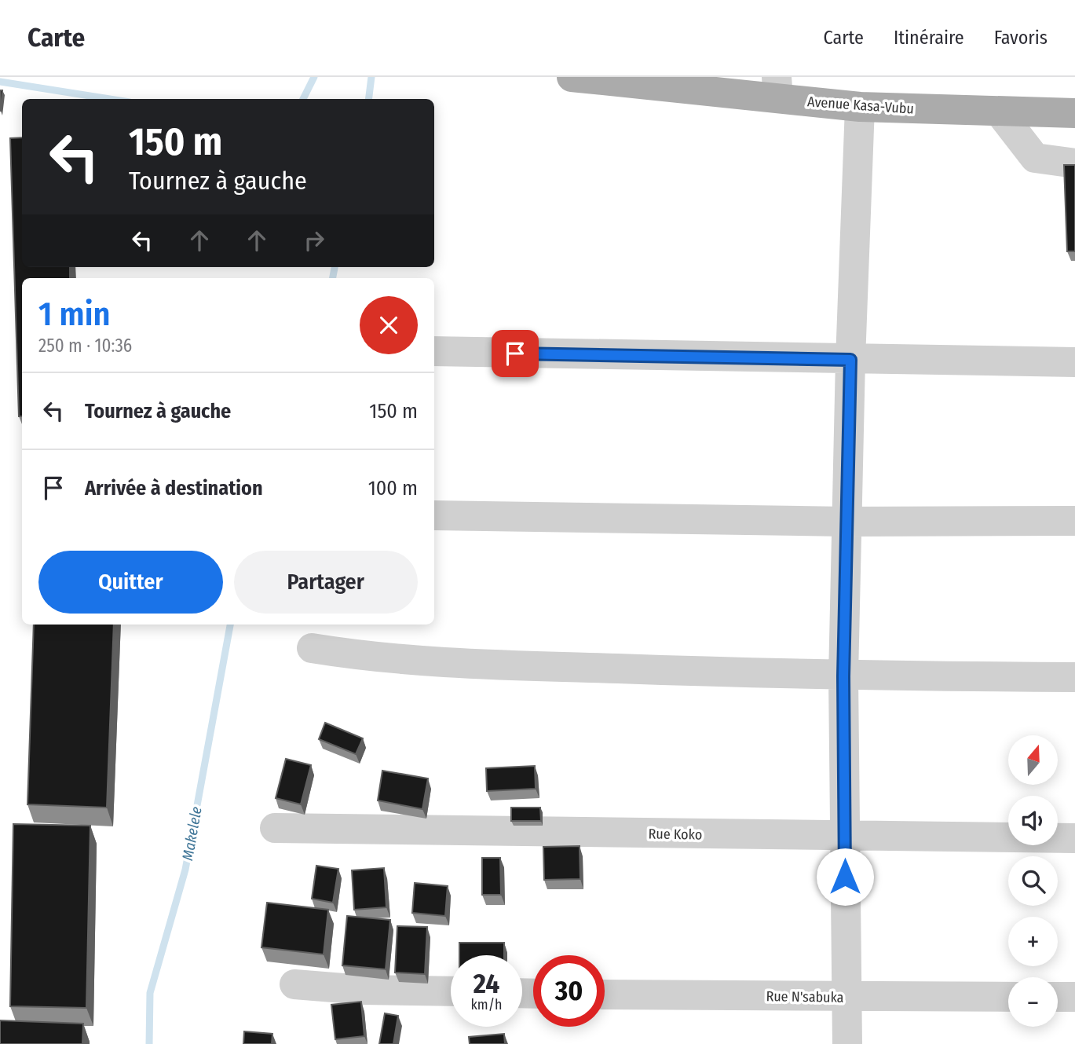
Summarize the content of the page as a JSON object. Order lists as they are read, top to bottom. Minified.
{"streets":{"main road":["Avenue Kasa-Vubu"],"street":["Rue Koko","Rue N'sabuka"]},"water":["Makelele"],"north":"top","page":{"header":"Carte","nav":["Carte","Itinéraire","Favoris"],"turn":["150 m","Tournez à gauche"],"heading":["1 min","250 m · 10:36"],"list":[{"name":"Tournez à gauche","value":"150 m"},{"name":"Arrivée à destination","value":"100 m"}],"buttons":["Quitter","Partager"],"map_buttons":["+","−"],"speed":"24 km/h","limit":"30"}}
